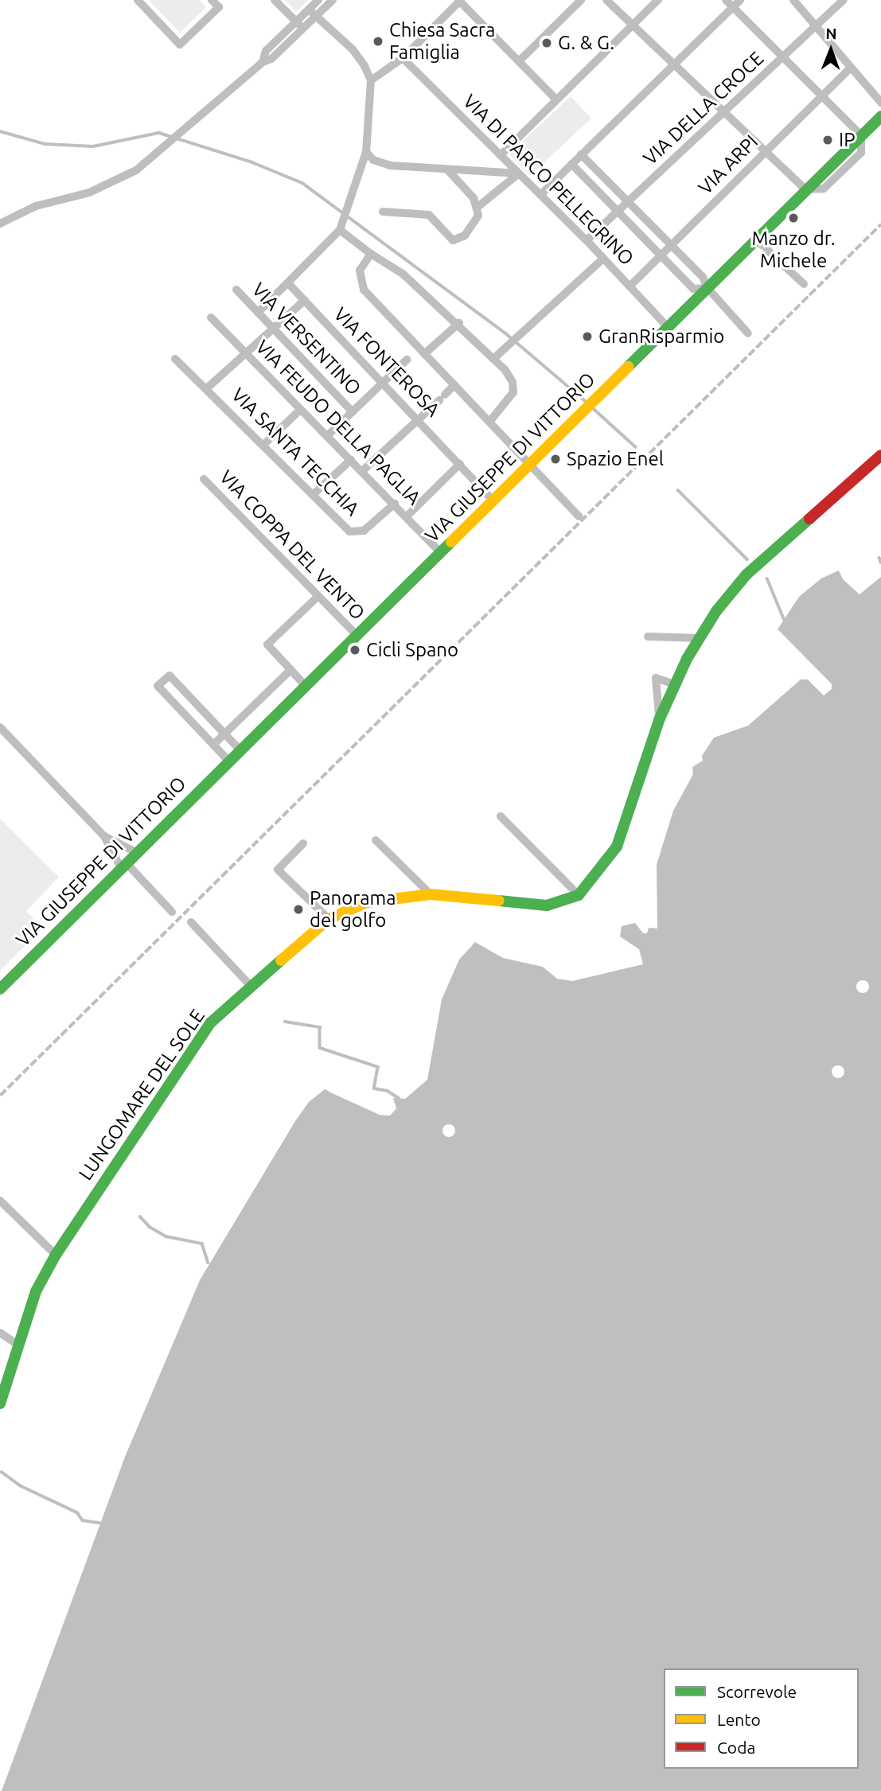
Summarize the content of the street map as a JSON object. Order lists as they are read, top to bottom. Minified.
{"streets":{"street":["VIA DELLA CROCE","VIA ARPI","VIA DI PARCO PELLEGRINO","VIA VERSENTINO","VIA FONTEROSA","VIA FEUDO DELLA PAGLIA","VIA SANTA TECCHIA","VIA GIUSEPPE DI VITTORIO","VIA COPPA DEL VENTO","LUNGOMARE DEL SOLE"]},"crossings":[["VIA DELLA CROCE","VIA DI PARCO PELLEGRINO"],["VIA ARPI","VIA DI PARCO PELLEGRINO"],["VIA DI PARCO PELLEGRINO","VIA GIUSEPPE DI VITTORIO"],["VIA FONTEROSA","VIA GIUSEPPE DI VITTORIO"],["VIA FEUDO DELLA PAGLIA","VIA SANTA TECCHIA"],["VIA FEUDO DELLA PAGLIA","VIA GIUSEPPE DI VITTORIO"],["VIA GIUSEPPE DI VITTORIO","VIA COPPA DEL VENTO"]],"places":["Chiesa Sacra Famiglia","G. & G.","IP","Manzo dr. Michele","GranRisparmio","Spazio Enel","Cicli Spano","Panorama del golfo"],"legend":["Scorrevole","Lento","Coda"],"north":"top"}
